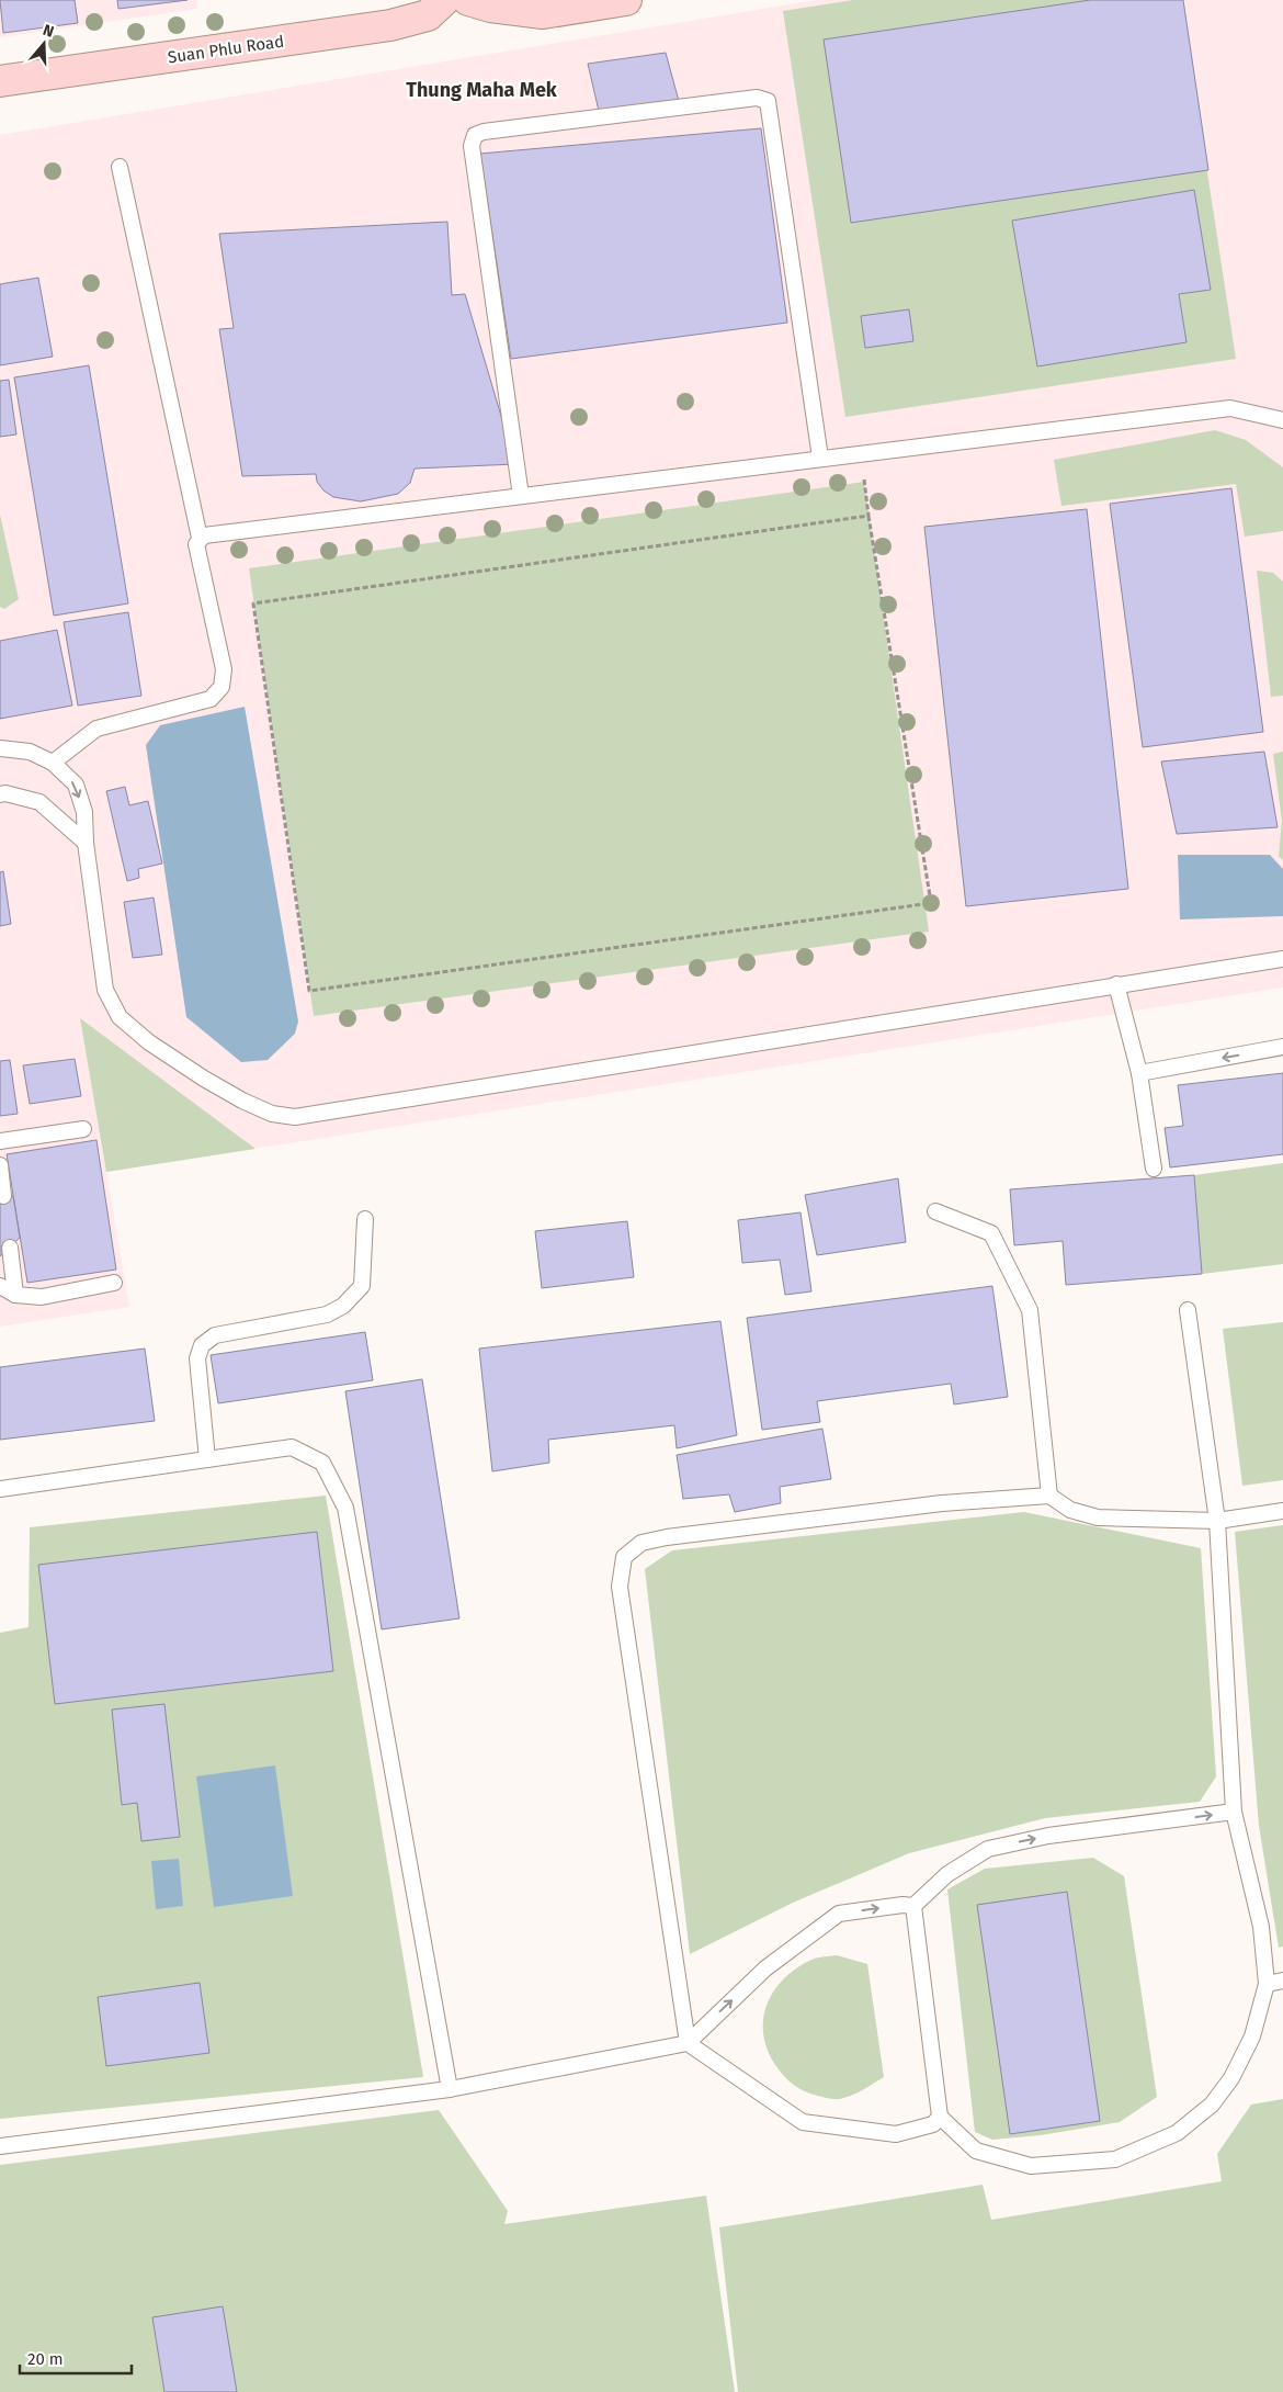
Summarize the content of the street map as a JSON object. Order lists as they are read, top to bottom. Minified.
{"streets":{"main road":["Suan Phlu Road"]},"districts":["Thung Maha Mek"],"scale_bar":"20 m","north":"top"}
